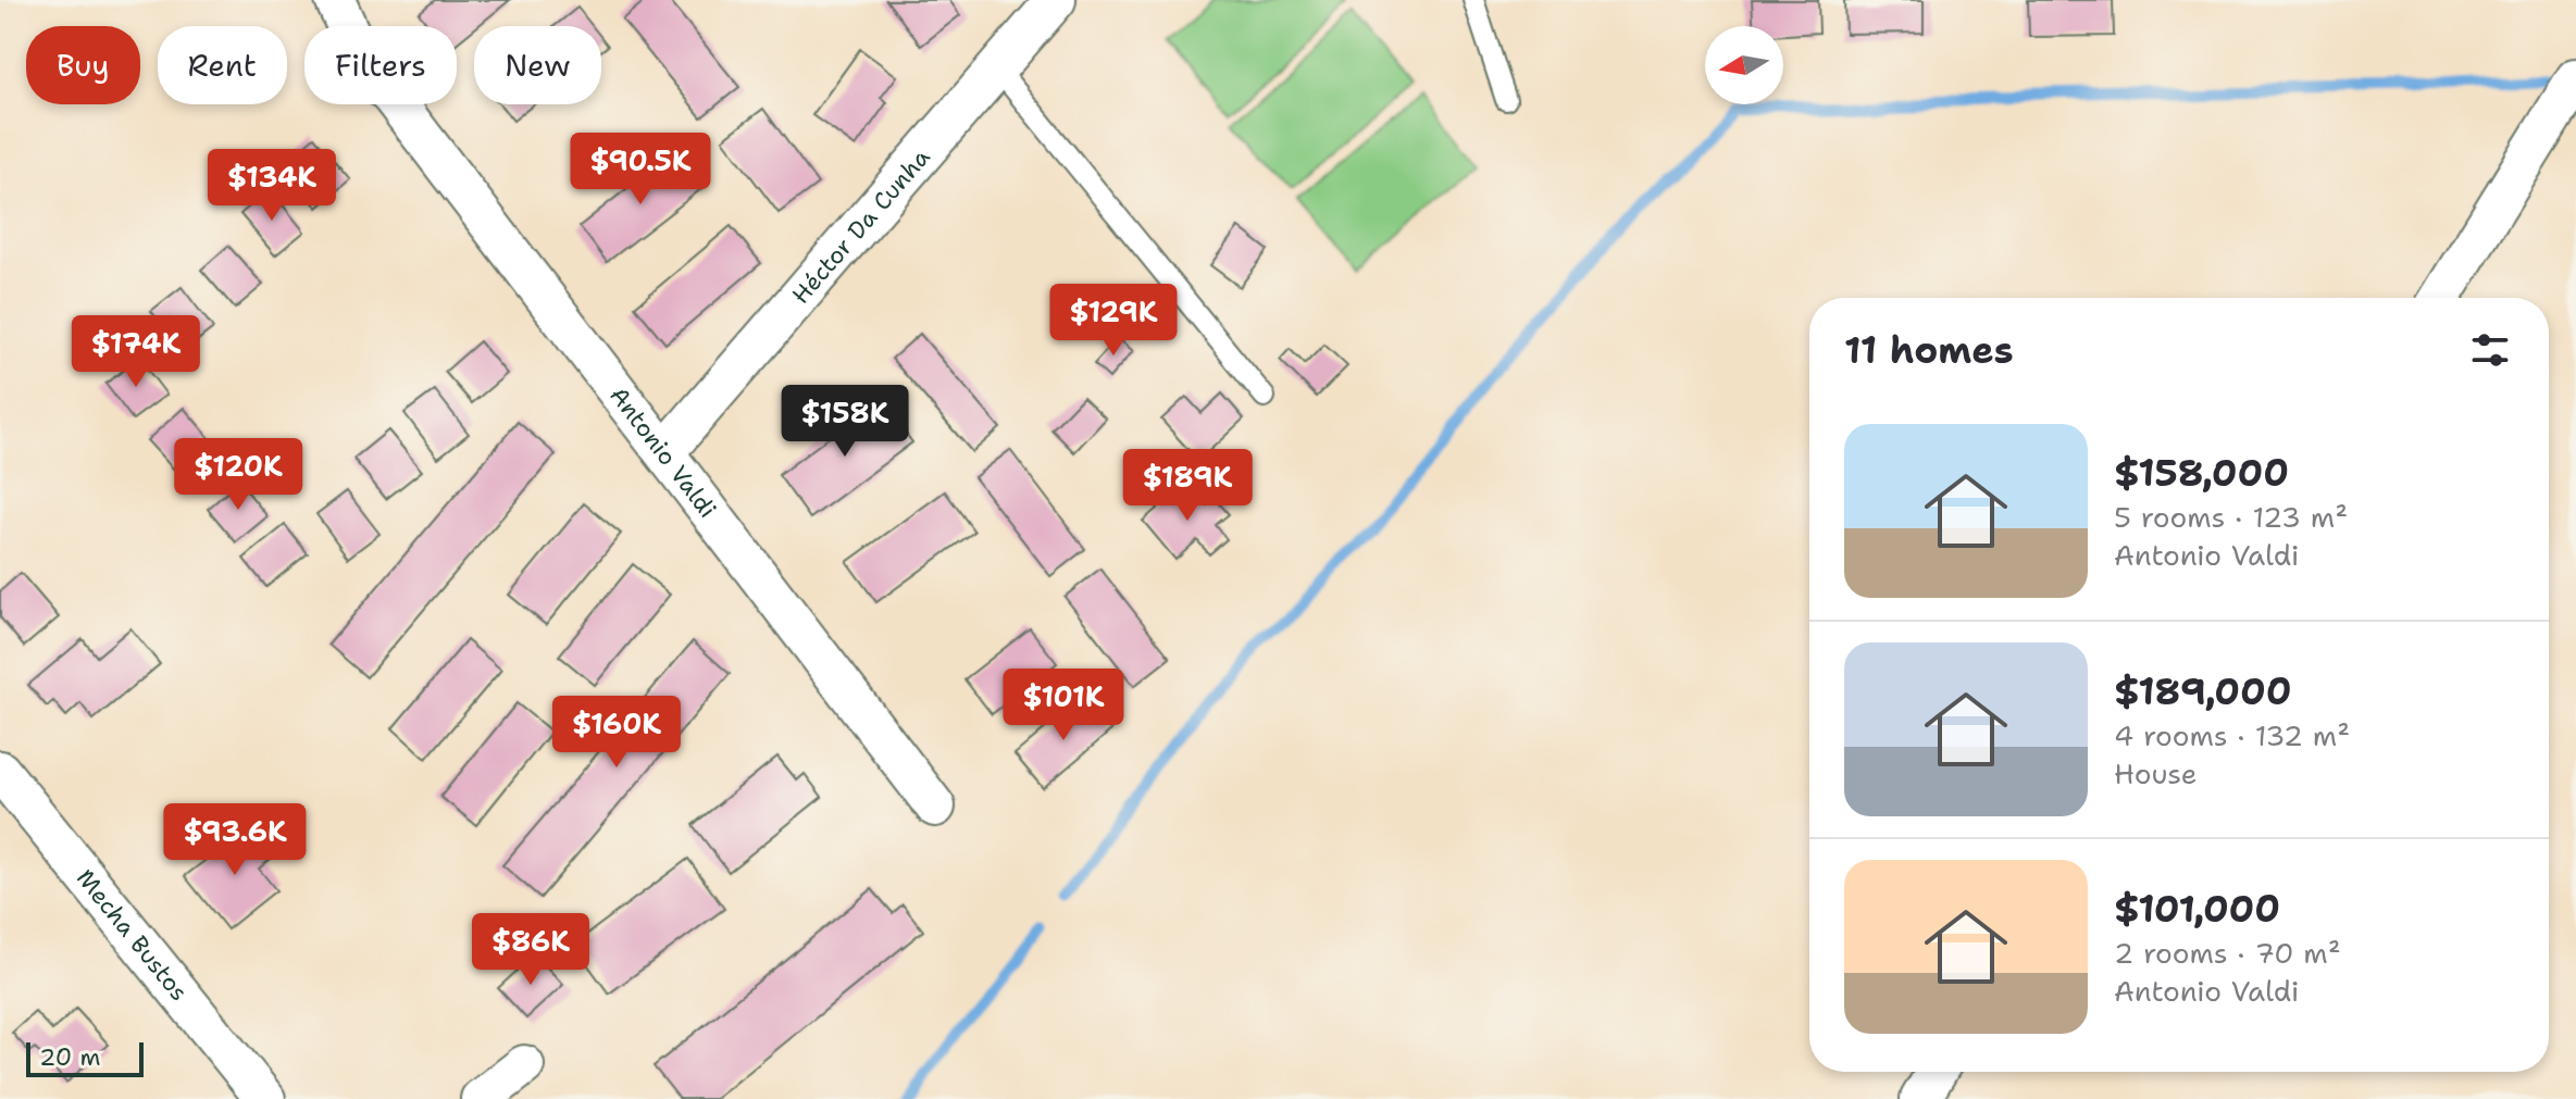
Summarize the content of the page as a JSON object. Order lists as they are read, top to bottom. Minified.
{"streets":{"street":["Héctor Da Cunha","Antonio Valdi","Mecha Bustos"]},"crossings":[["Héctor Da Cunha","Antonio Valdi"]],"scale_bar":"20 m","north":"left","page":{"chip":["Buy","Rent","Filters","New"],"price":["$90.5K","$134K","$129K","$174K","$158K","$120K","$189K","$101K","$160K","$93.6K","$86K"],"heading":"11 homes","list":[{"name":"$158,000","note":"5 rooms · 123 m² · Antonio Valdi"},{"name":"$189,000","note":"4 rooms · 132 m² · House"},{"name":"$101,000","note":"2 rooms · 70 m² · Antonio Valdi"}],"scale":"20 m"}}
